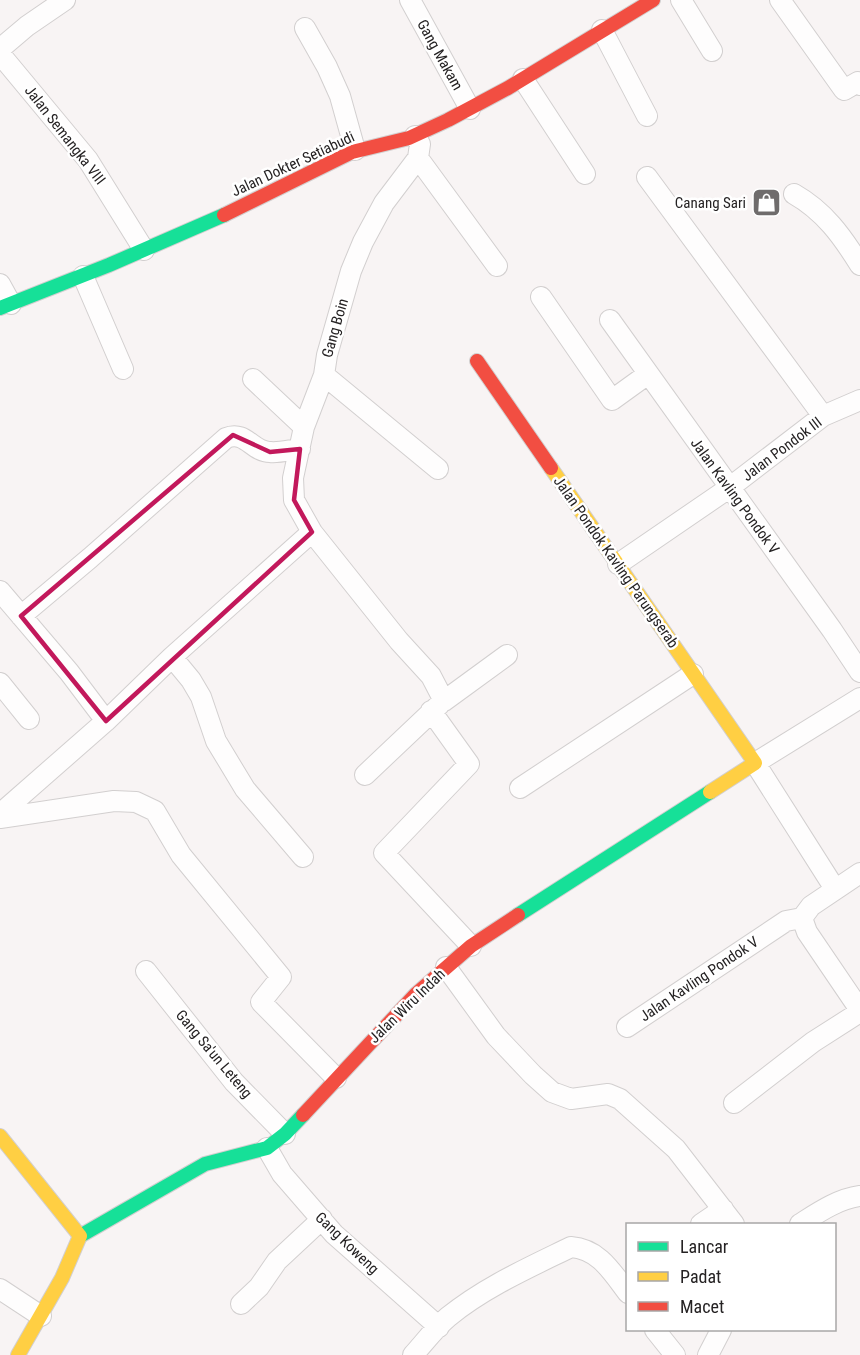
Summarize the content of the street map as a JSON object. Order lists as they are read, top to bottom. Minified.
{"streets":{"street":["Gang Makam","Jalan Semangka VIII","Jalan Dokter Setiabudi","Gang Boin","Jalan Pondok III","Jalan Kavling Pondok V","Jalan Pondok Kavling Parungserab","Jalan Wiru Indah","Gang Sa'un Leteng","Gang Koweng"]},"crossings":[["Gang Makam","Jalan Dokter Setiabudi"],["Jalan Semangka VIII","Jalan Dokter Setiabudi"],["Gang Boin","Jalan Wiru Indah"],["Jalan Pondok III","Jalan Kavling Pondok V"],["Jalan Pondok III","Jalan Pondok Kavling Parungserab"],["Jalan Kavling Pondok V","Jalan Pondok Kavling Parungserab"],["Jalan Pondok Kavling Parungserab","Jalan Wiru Indah"],["Jalan Wiru Indah","Gang Sa'un Leteng"],["Jalan Wiru Indah","Gang Koweng"]],"places":{"shop":["Canang Sari"]},"legend":["Lancar","Padat","Macet"]}
